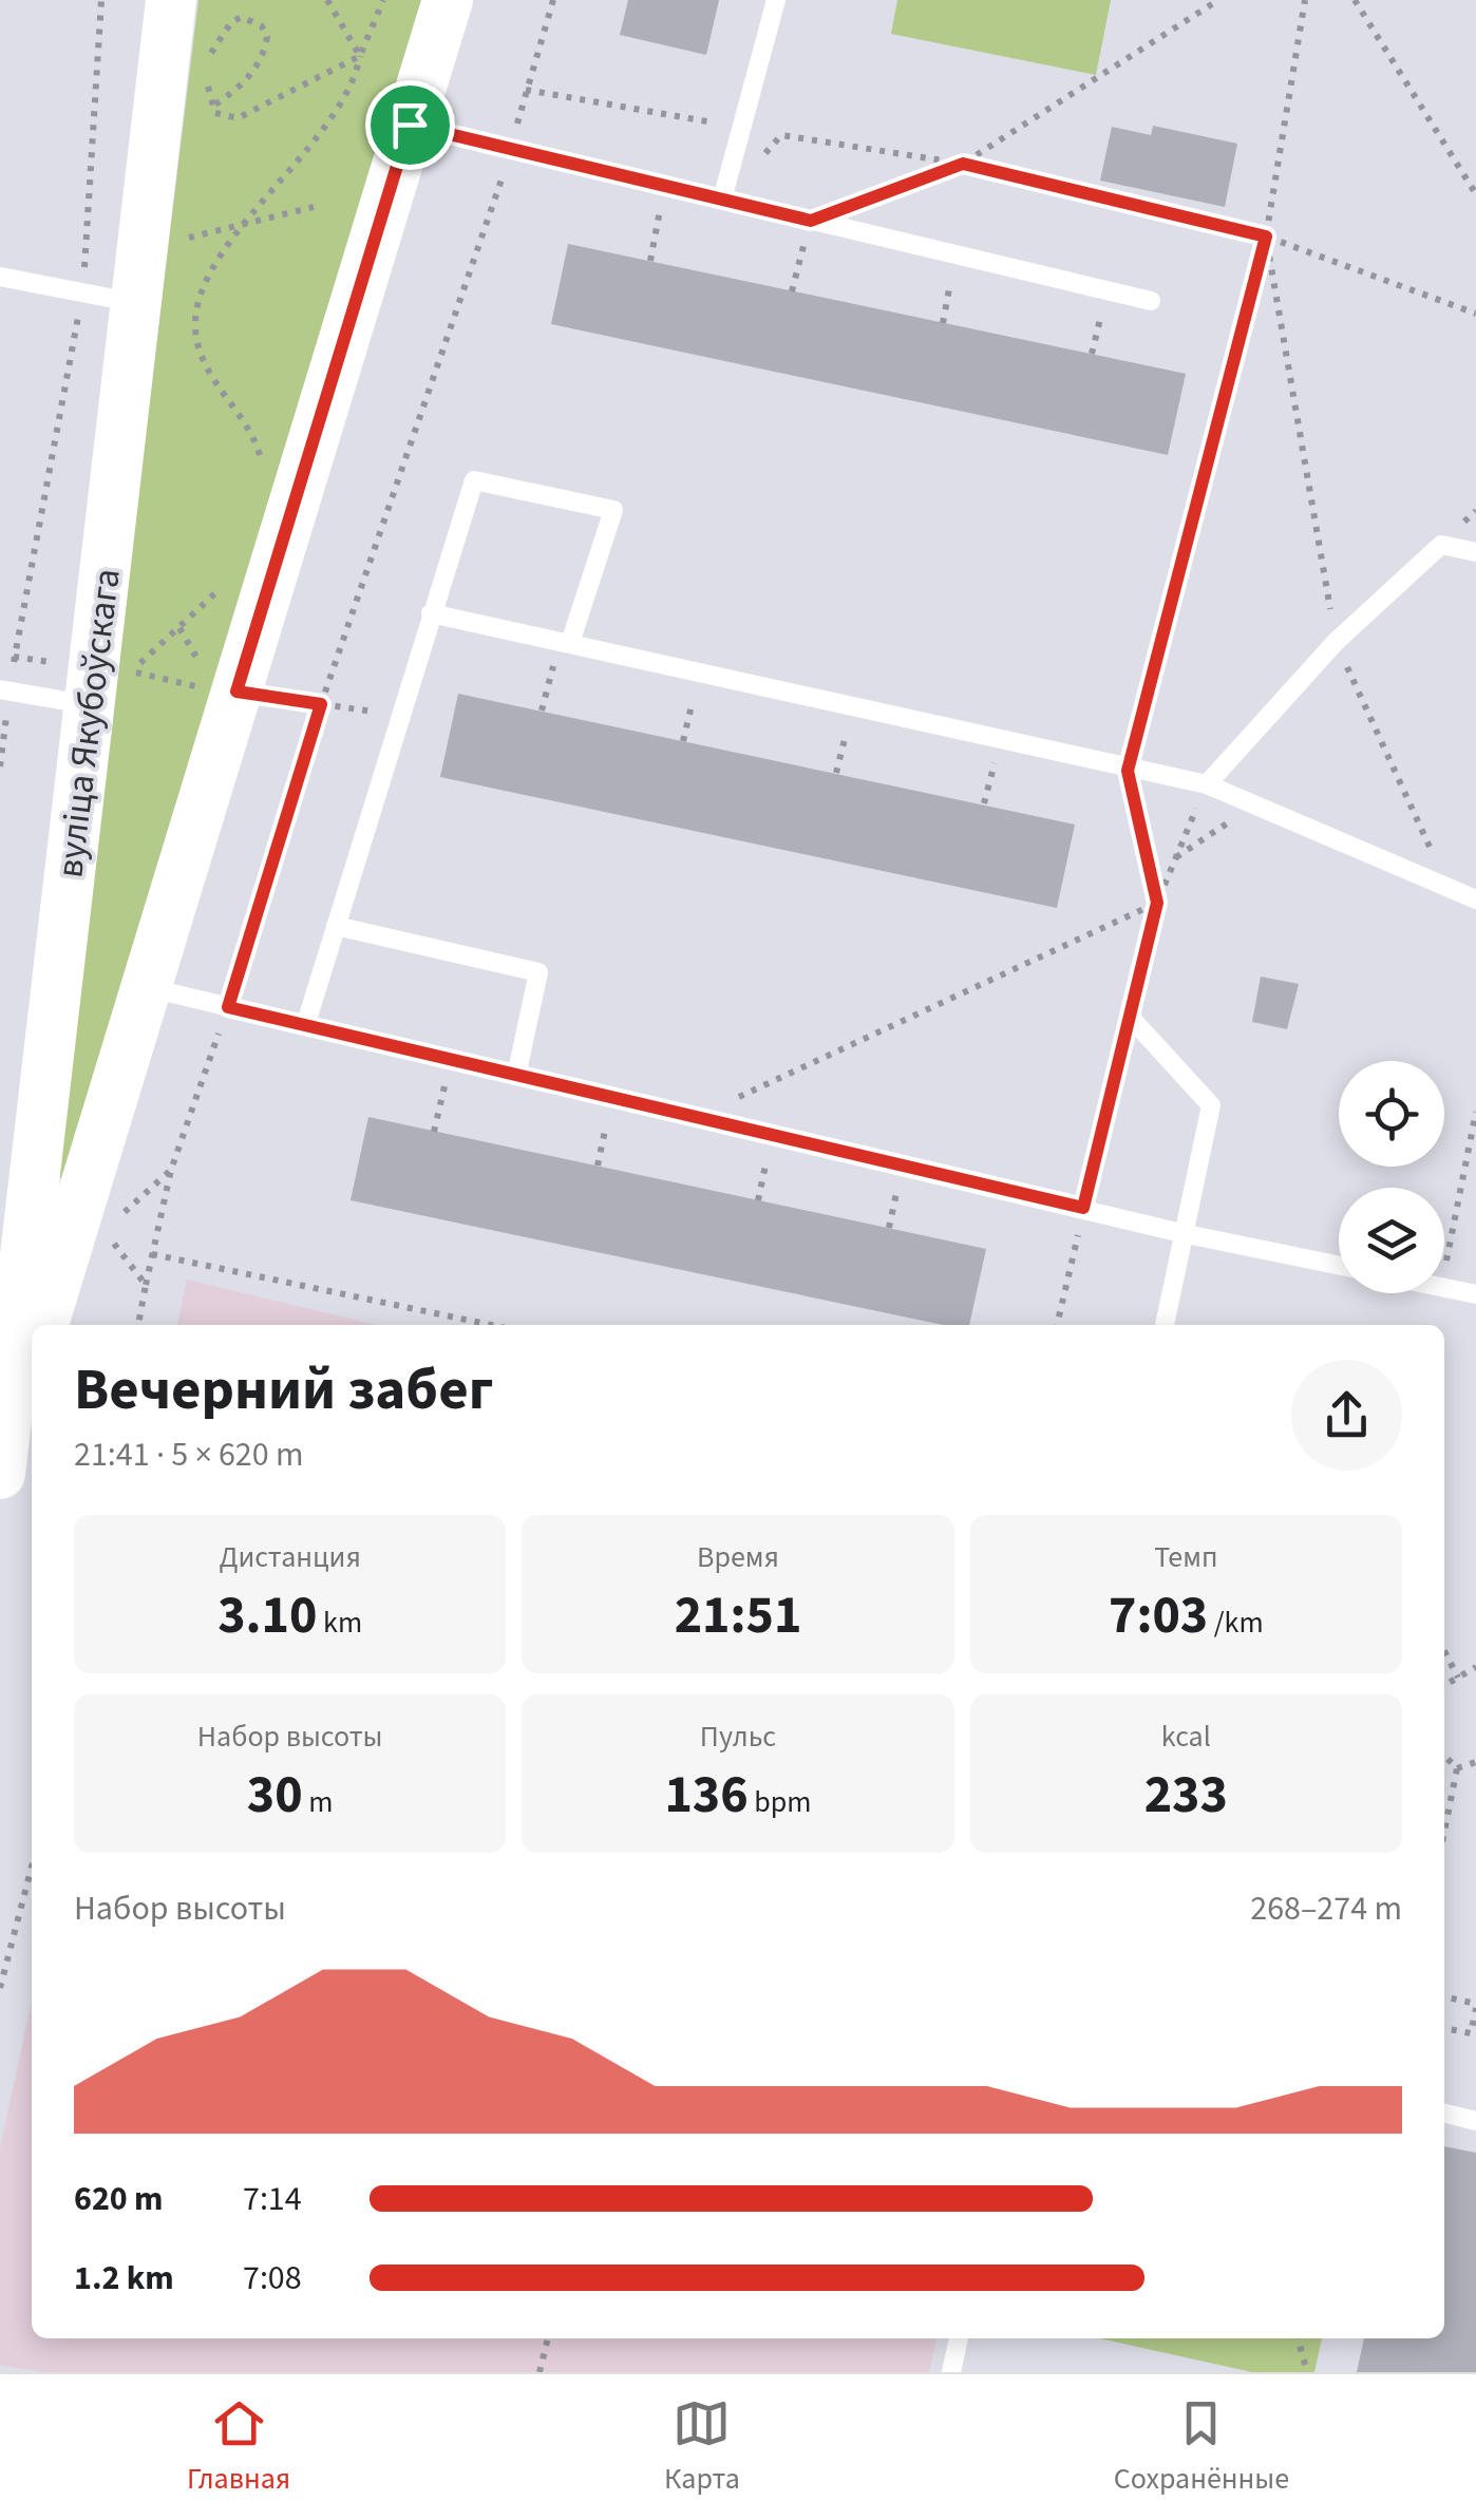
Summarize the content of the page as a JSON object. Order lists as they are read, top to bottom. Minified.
{"streets":{"main road":["вуліца Якубоўскага"]},"page":{"heading":["Вечерний забег","21:41 · 5 × 620 m"],"stats":[["Дистанция","3.10 km"],["Время","21:51"],["Темп","7:03 /km"],["Набор высоты","30 m"],["Пульс","136 bpm"],["kcal","233"]],"chart":["Набор высоты","268–274 m"],"list":[{"name":"620 m","note":"7:14"},{"name":"1.2 km","note":"7:08"}],"tabs":["Главная","Карта","Сохранённые"]}}
